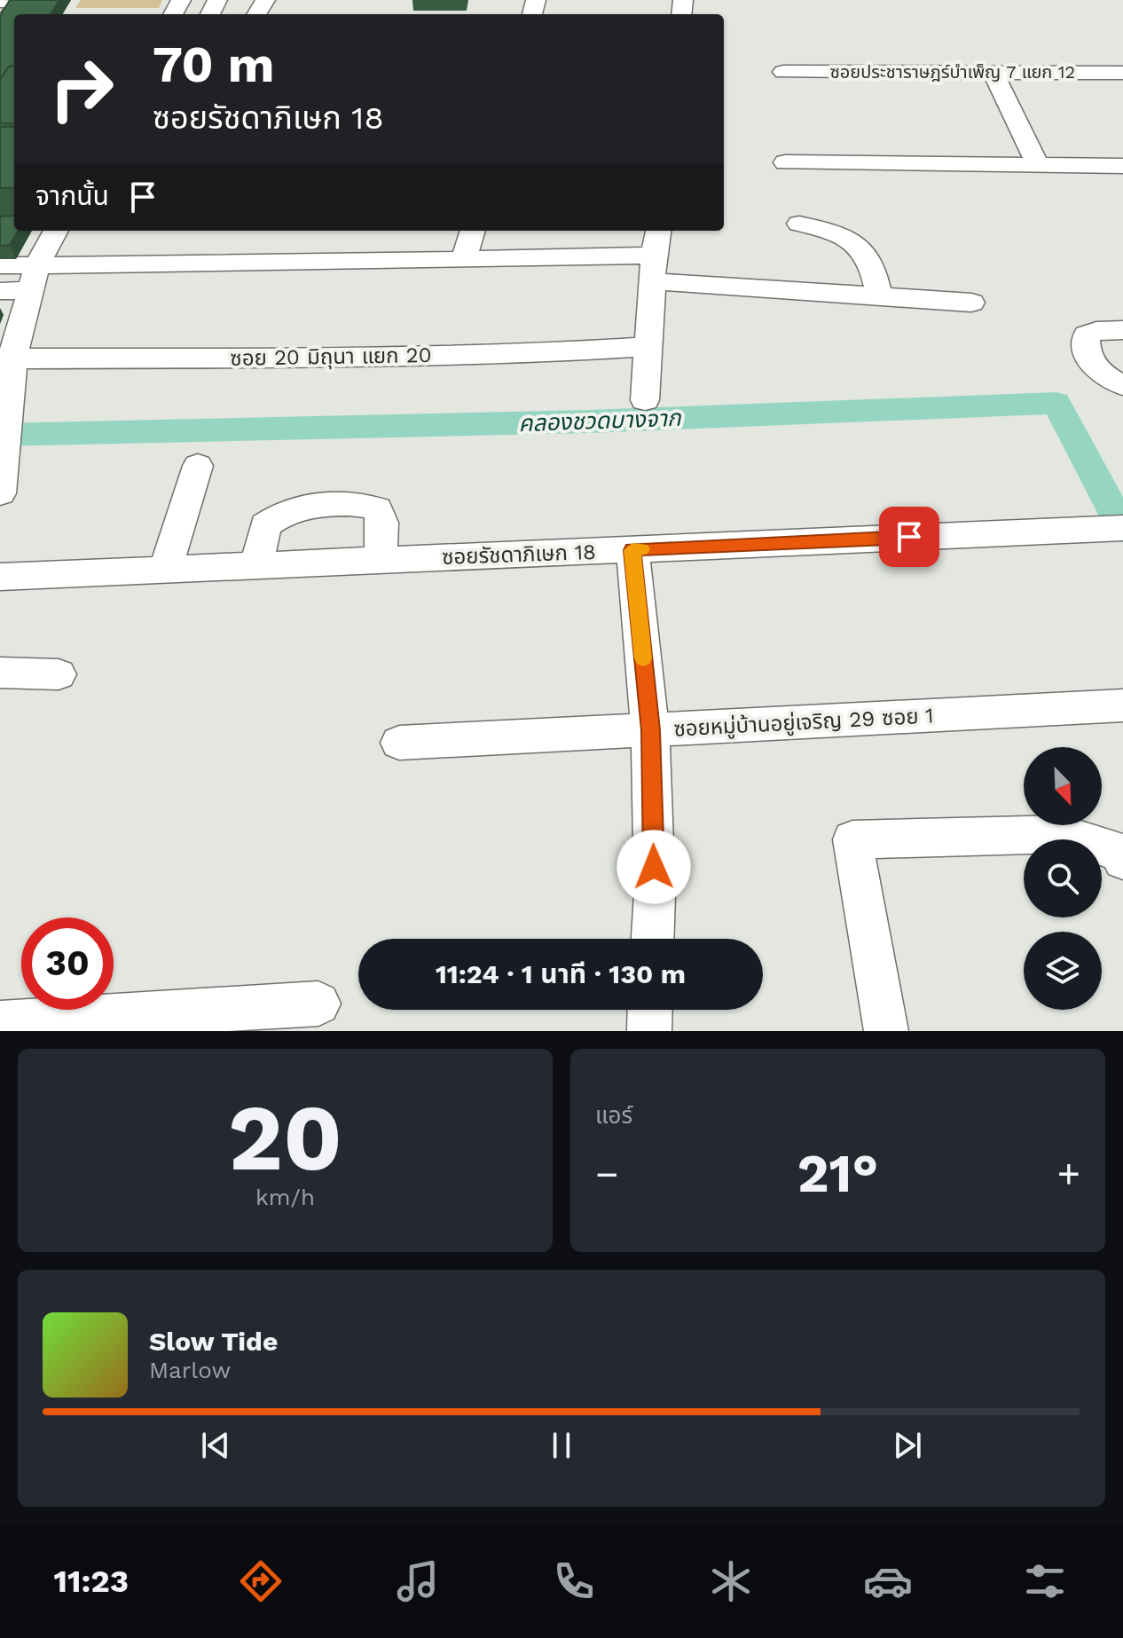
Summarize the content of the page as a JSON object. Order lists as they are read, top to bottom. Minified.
{"streets":{"street":["ซอยประชาราษฎร์บำเพ็ญ 7 แยก 12","ซอย 20 มิถุนา แยก 20","ซอยรัชดาภิเษก 18","ซอยหมู่บ้านอยู่เจริญ 29 ซอย 1"]},"water":["คลองชวดบางจาก"],"north":"bottom right","page":{"turn":["70 m","ซอยรัชดาภิเษก 18"],"then":"จากนั้น","limit":"30","trip":"11:24 · 1 นาที · 130 m","tile":[["20","km/h"],"แอร์"],"heat":["−","21°","+"],"song":["Slow Tide","Marlow"],"tabs":"11:23"}}
